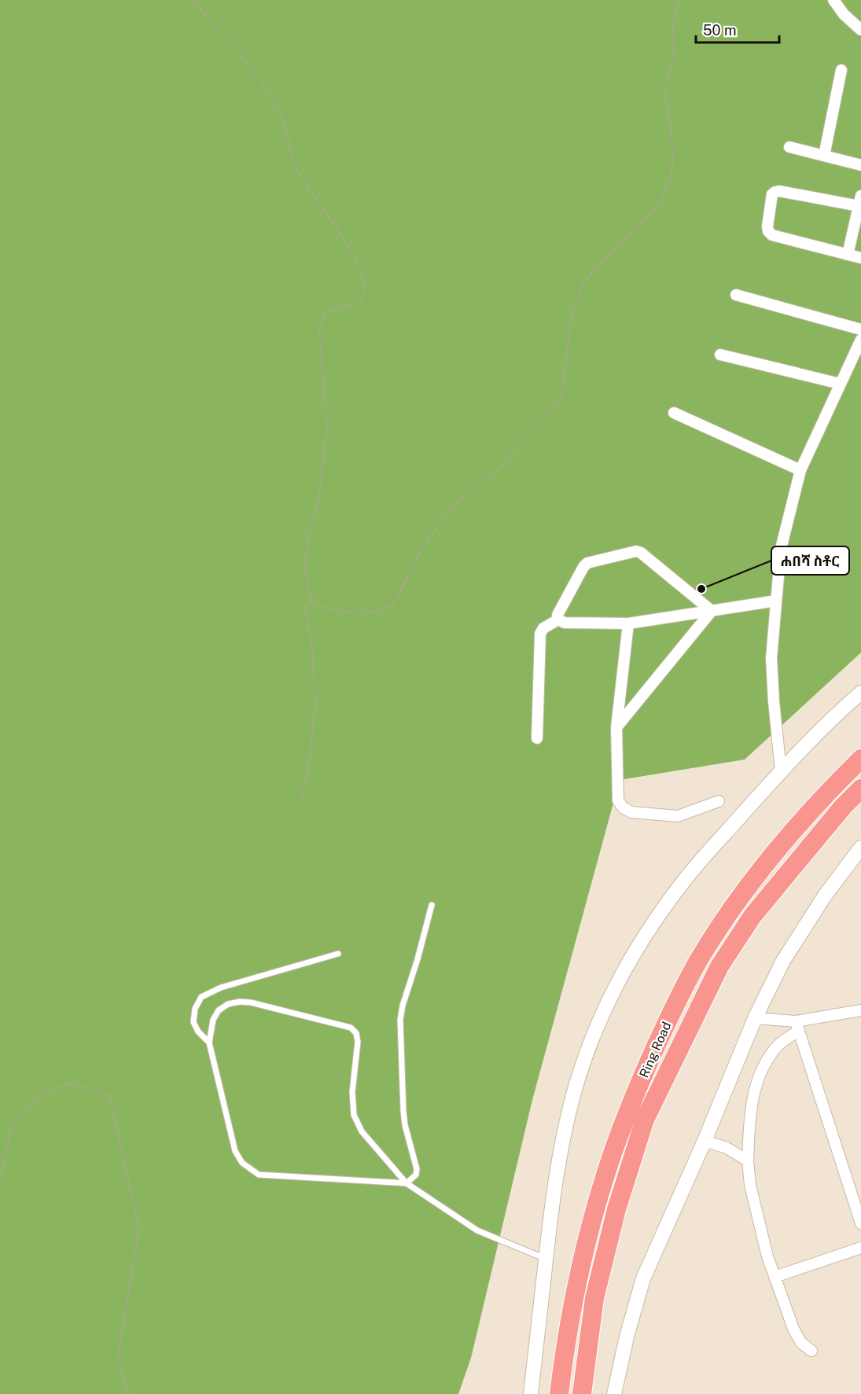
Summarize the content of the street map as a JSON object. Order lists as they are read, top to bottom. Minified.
{"streets":{"highway":["Ring Road"]},"places":["ሐበሻ ስቶር"],"scale_bar":"50 m"}
